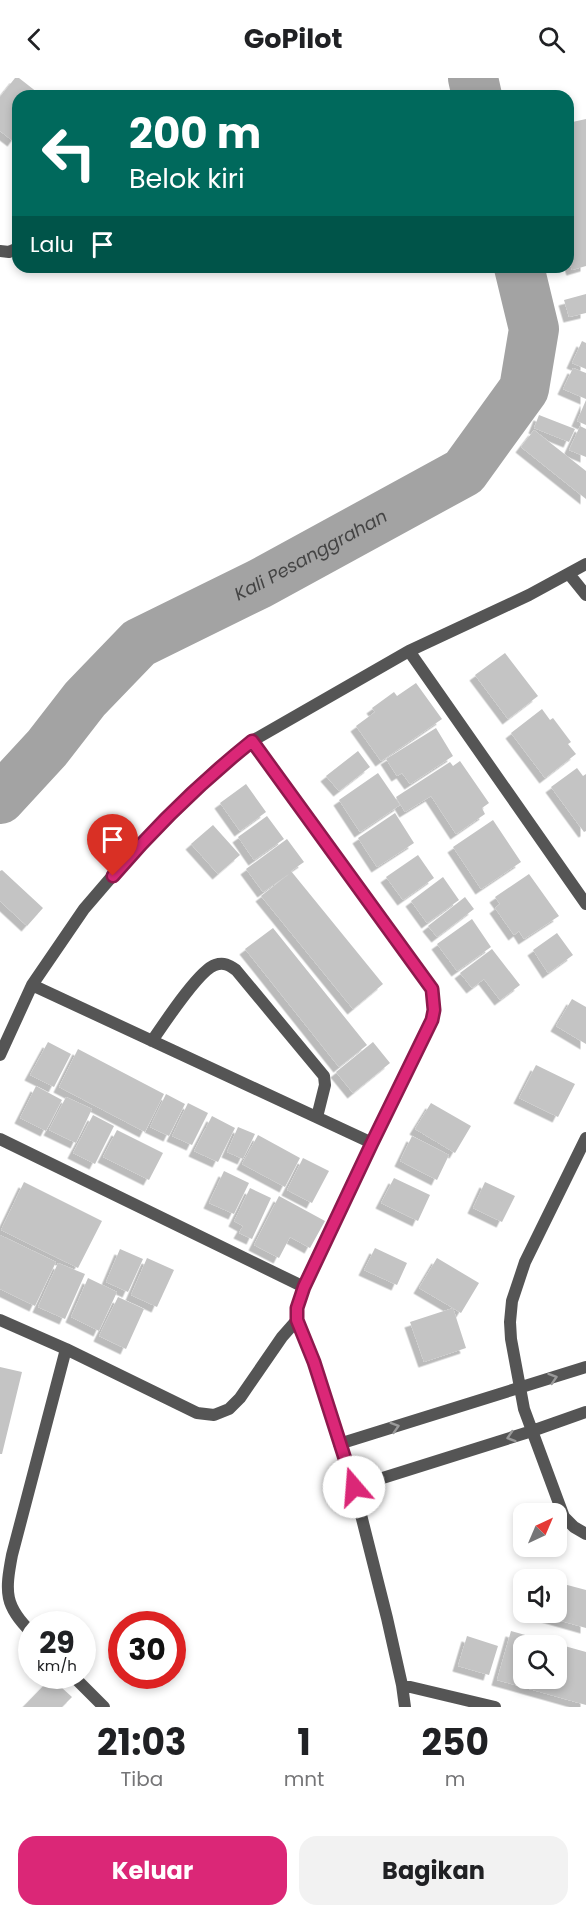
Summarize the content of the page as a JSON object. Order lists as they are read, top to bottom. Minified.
{"water":["Kali Pesanggrahan"],"north":"top right","page":{"header":"GoPilot","turn":["200 m","Belok kiri"],"then":"Lalu","speed":"29 km/h","limit":"30","eta":["21:03","Tiba","1","mnt","250","m"],"buttons":["Keluar","Bagikan"]}}
